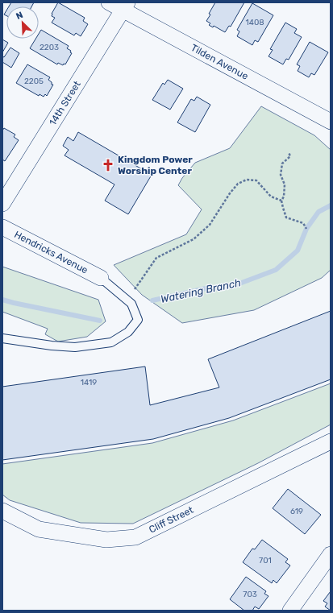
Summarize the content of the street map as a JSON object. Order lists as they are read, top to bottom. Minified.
{"streets":{"street":["Tilden Avenue","14th Street","Hendricks Avenue","Cliff Street"]},"crossings":[["Tilden Avenue","14th Street"]],"water":["Watering Branch"],"places":{"church":["Kingdom Power Worship Center"]},"house_numbers":["1408","2203","2205","1419","619","701","703"],"north":"top left"}
